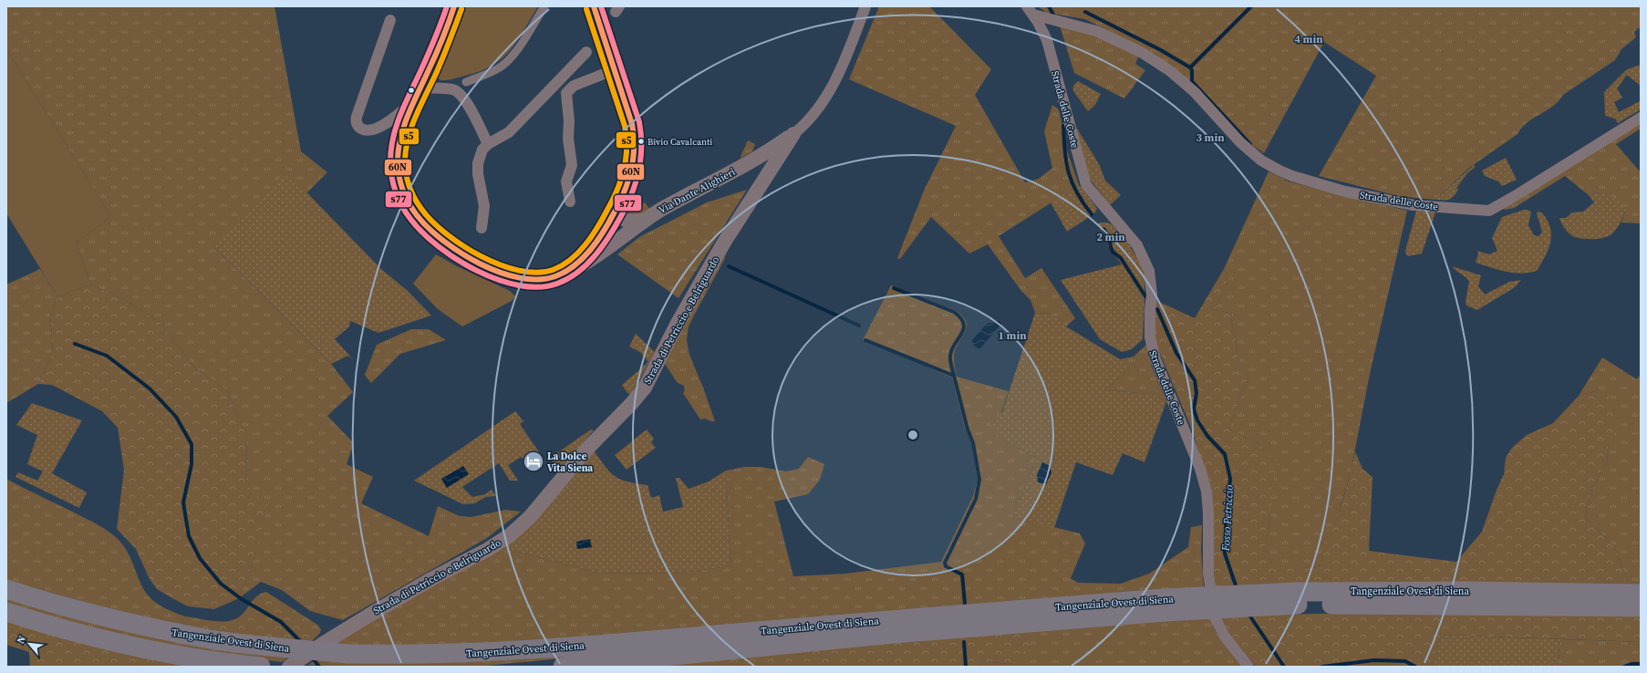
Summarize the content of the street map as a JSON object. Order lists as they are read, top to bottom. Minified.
{"streets":{"highway":["Tangenziale Ovest di Siena"],"street":["Strada delle Coste","Via Dante Alighieri","Strada di Petriccio e Belriguardo"]},"crossings":[["Via Dante Alighieri","Strada di Petriccio e Belriguardo"]],"water":["Fosso Petriccio"],"places":{"other":["Bivio Cavalcanti"],"hotel":["La Dolce Vita Siena"]},"lines":["transit line 60N","transit line s77","transit line s5"],"north":"top left","rings":["4 min","3 min","2 min","1 min"]}
